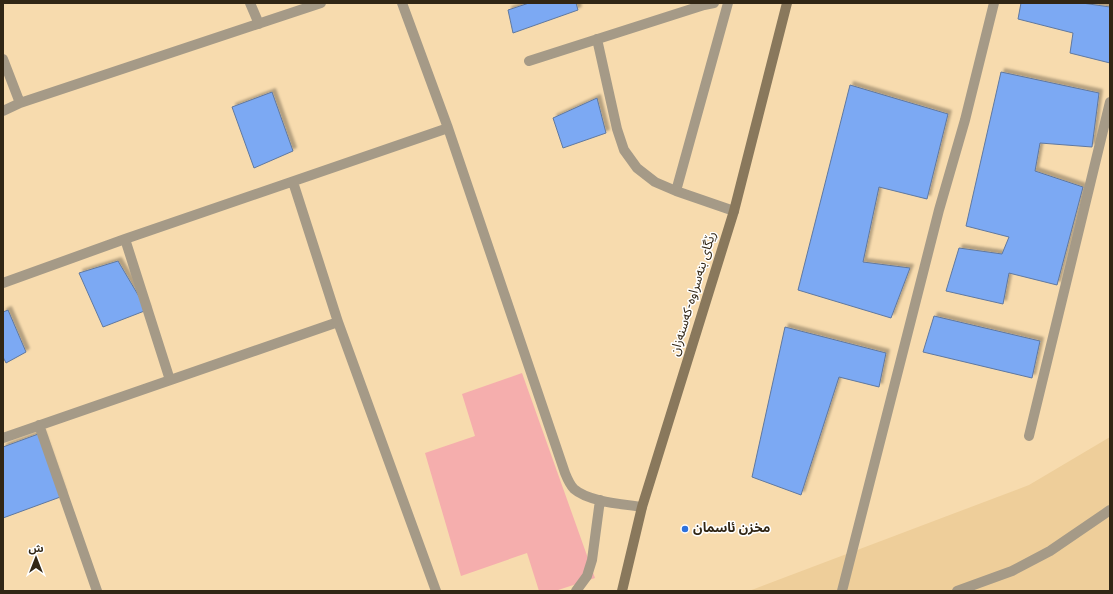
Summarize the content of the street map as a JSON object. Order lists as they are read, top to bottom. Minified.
{"streets":{"street":["رێگای بنەسراوە-کەسنەزان"]},"places":["مخزن ئاسمان"],"north":"top"}
